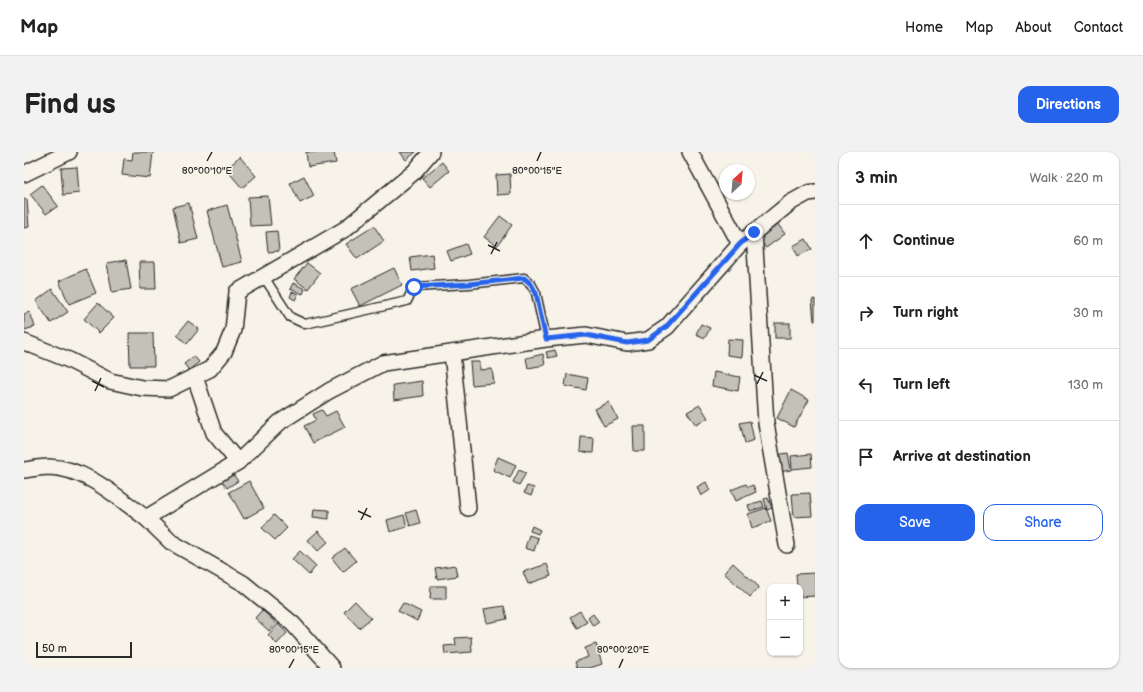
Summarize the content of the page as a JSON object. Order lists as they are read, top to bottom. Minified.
{"scale_bar":"50 m","north":"top right","page":{"header":"Map","nav":["Home","Map","About","Contact"],"buttons":["Directions",["Save","Share"]],"title":"Find us","heading":["3 min","Walk · 220 m"],"list":[["Continue","60 m"],["Turn right","30 m"],["Turn left","130 m"],"Arrive at destination"],"map_buttons":["+","−"],"scale":"50 m"},"coordinates":["80°00'10\"E","80°00'15\"E","80°00'20\"E"]}
